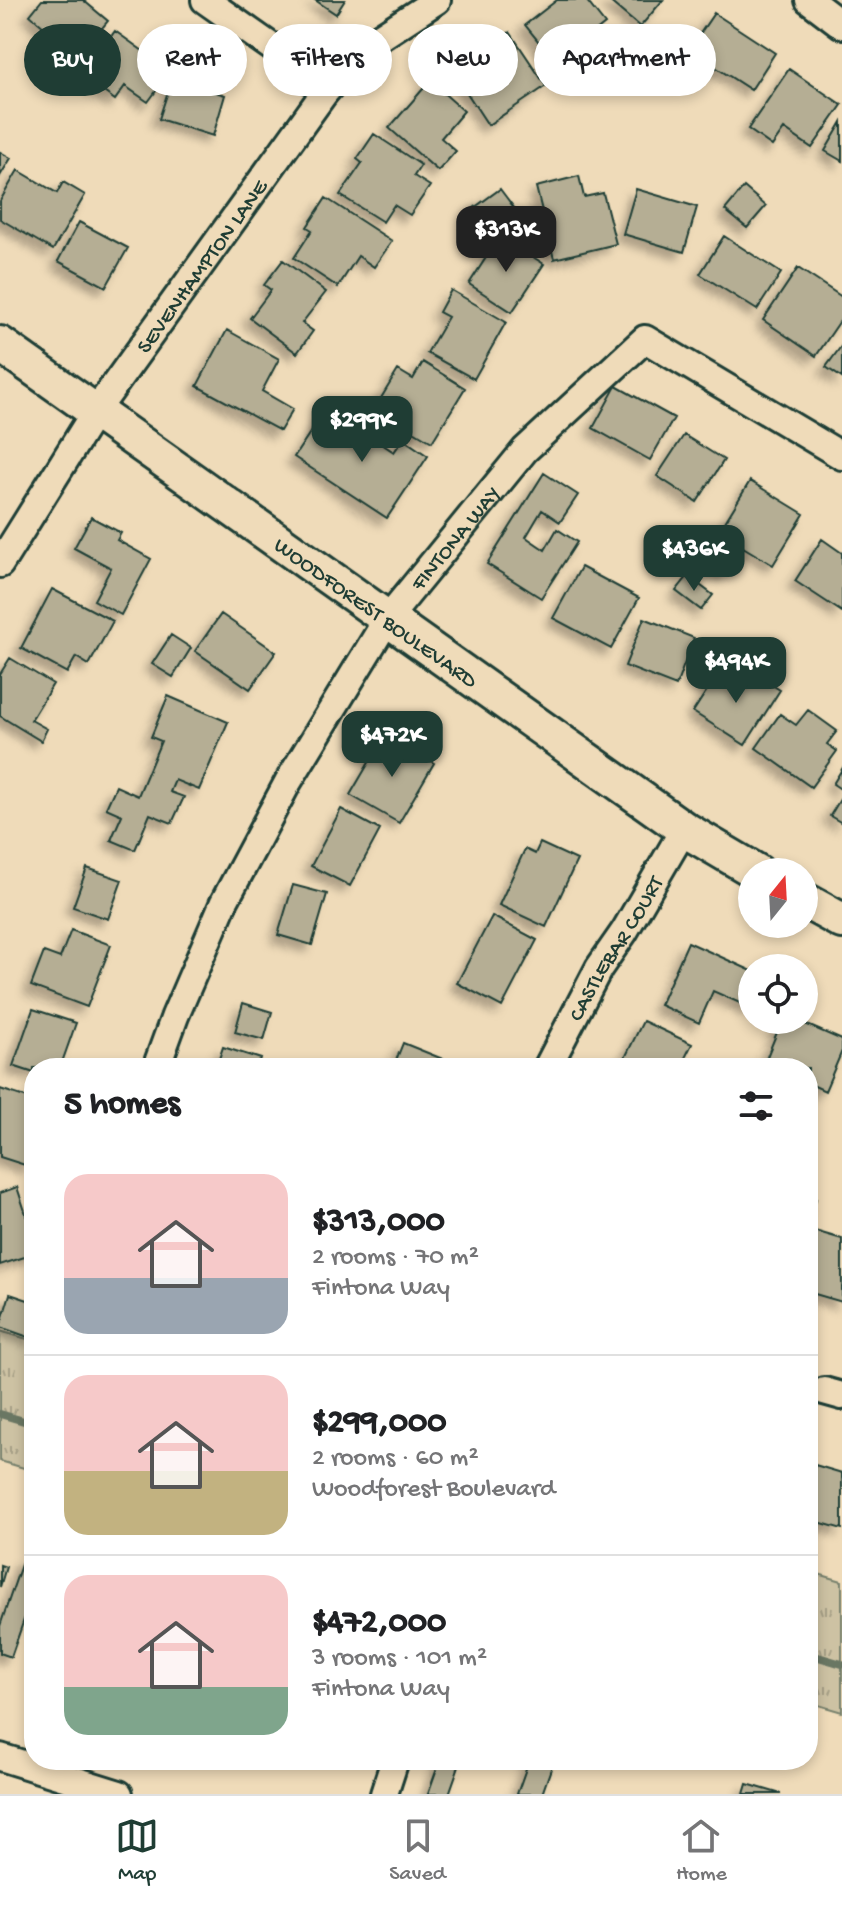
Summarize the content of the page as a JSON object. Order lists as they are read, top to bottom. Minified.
{"streets":{"main road":["WOODFOREST BOULEVARD"],"street":["SEVENHAMPTON LANE","FINTONA WAY","CASTLEBAR COURT"]},"crossings":[["SEVENHAMPTON LANE","WOODFOREST BOULEVARD"],["FINTONA WAY","WOODFOREST BOULEVARD"],["WOODFOREST BOULEVARD","CASTLEBAR COURT"]],"north":"top","page":{"chip":["Buy","Rent","Filters","New","Apartment"],"price":["$313K","$299K","$436K","$494K","$472K"],"heading":"5 homes","list":[{"name":"$313,000","note":"2 rooms · 70 m² · Fintona Way"},{"name":"$299,000","note":"2 rooms · 60 m² · Woodforest Boulevard"},{"name":"$472,000","note":"3 rooms · 101 m² · Fintona Way"}],"tabs":["Map","Saved","Home"]}}
